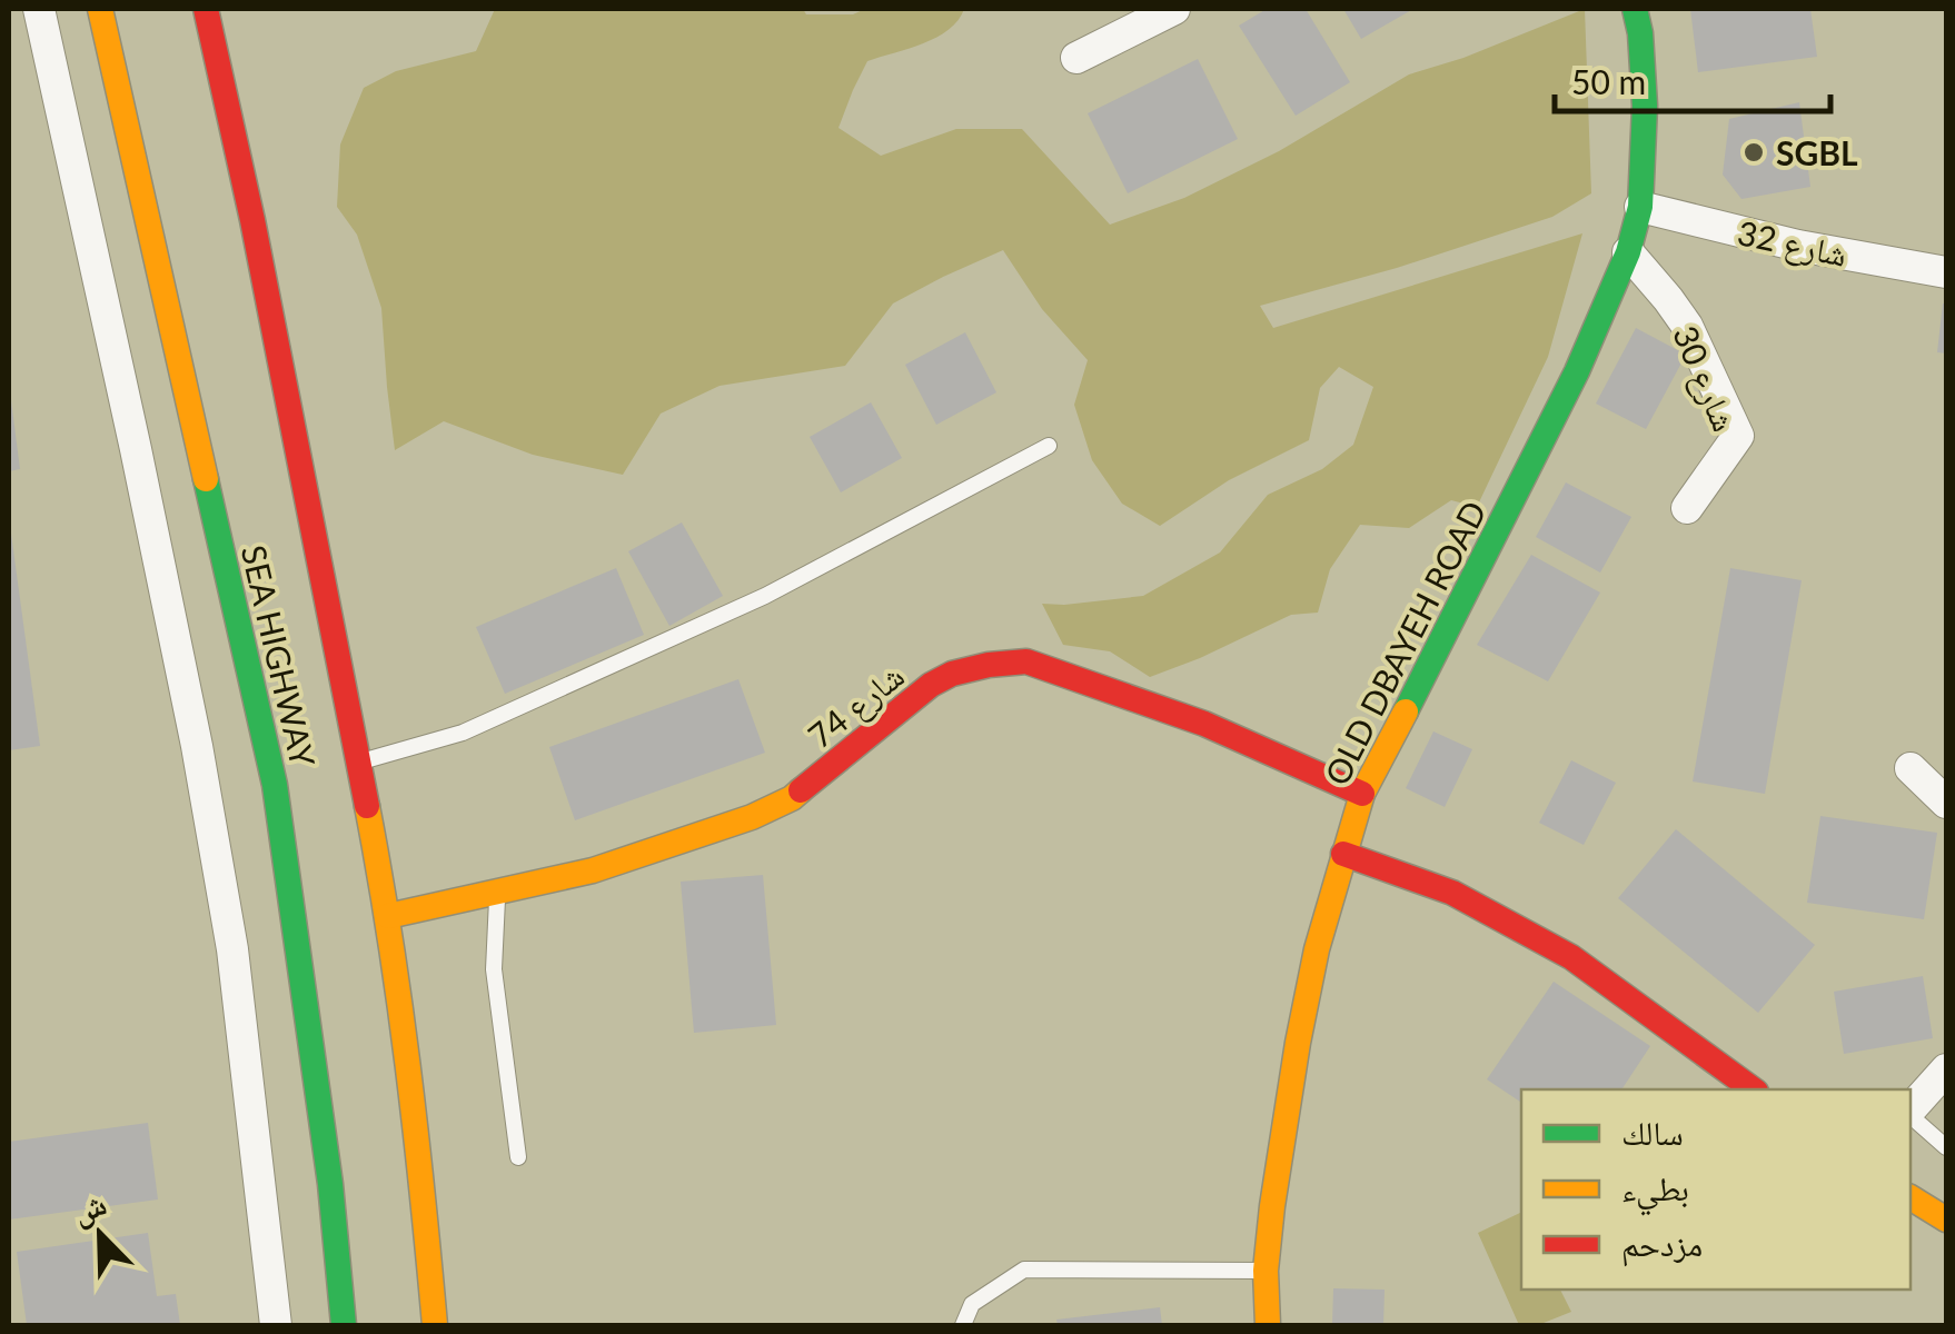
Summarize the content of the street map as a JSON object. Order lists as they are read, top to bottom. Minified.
{"streets":{"main road":["OLD DBAYEH ROAD","SEA HIGHWAY","شارع 74"],"street":["شارع 32","شارع 30"]},"crossings":[["شارع 32","OLD DBAYEH ROAD"],["شارع 30","OLD DBAYEH ROAD"],["OLD DBAYEH ROAD","شارع 74"],["SEA HIGHWAY","شارع 74"]],"places":["SGBL"],"legend":["سالك","بطيء","مزدحم"],"scale_bar":"50 m","north":"top left"}
